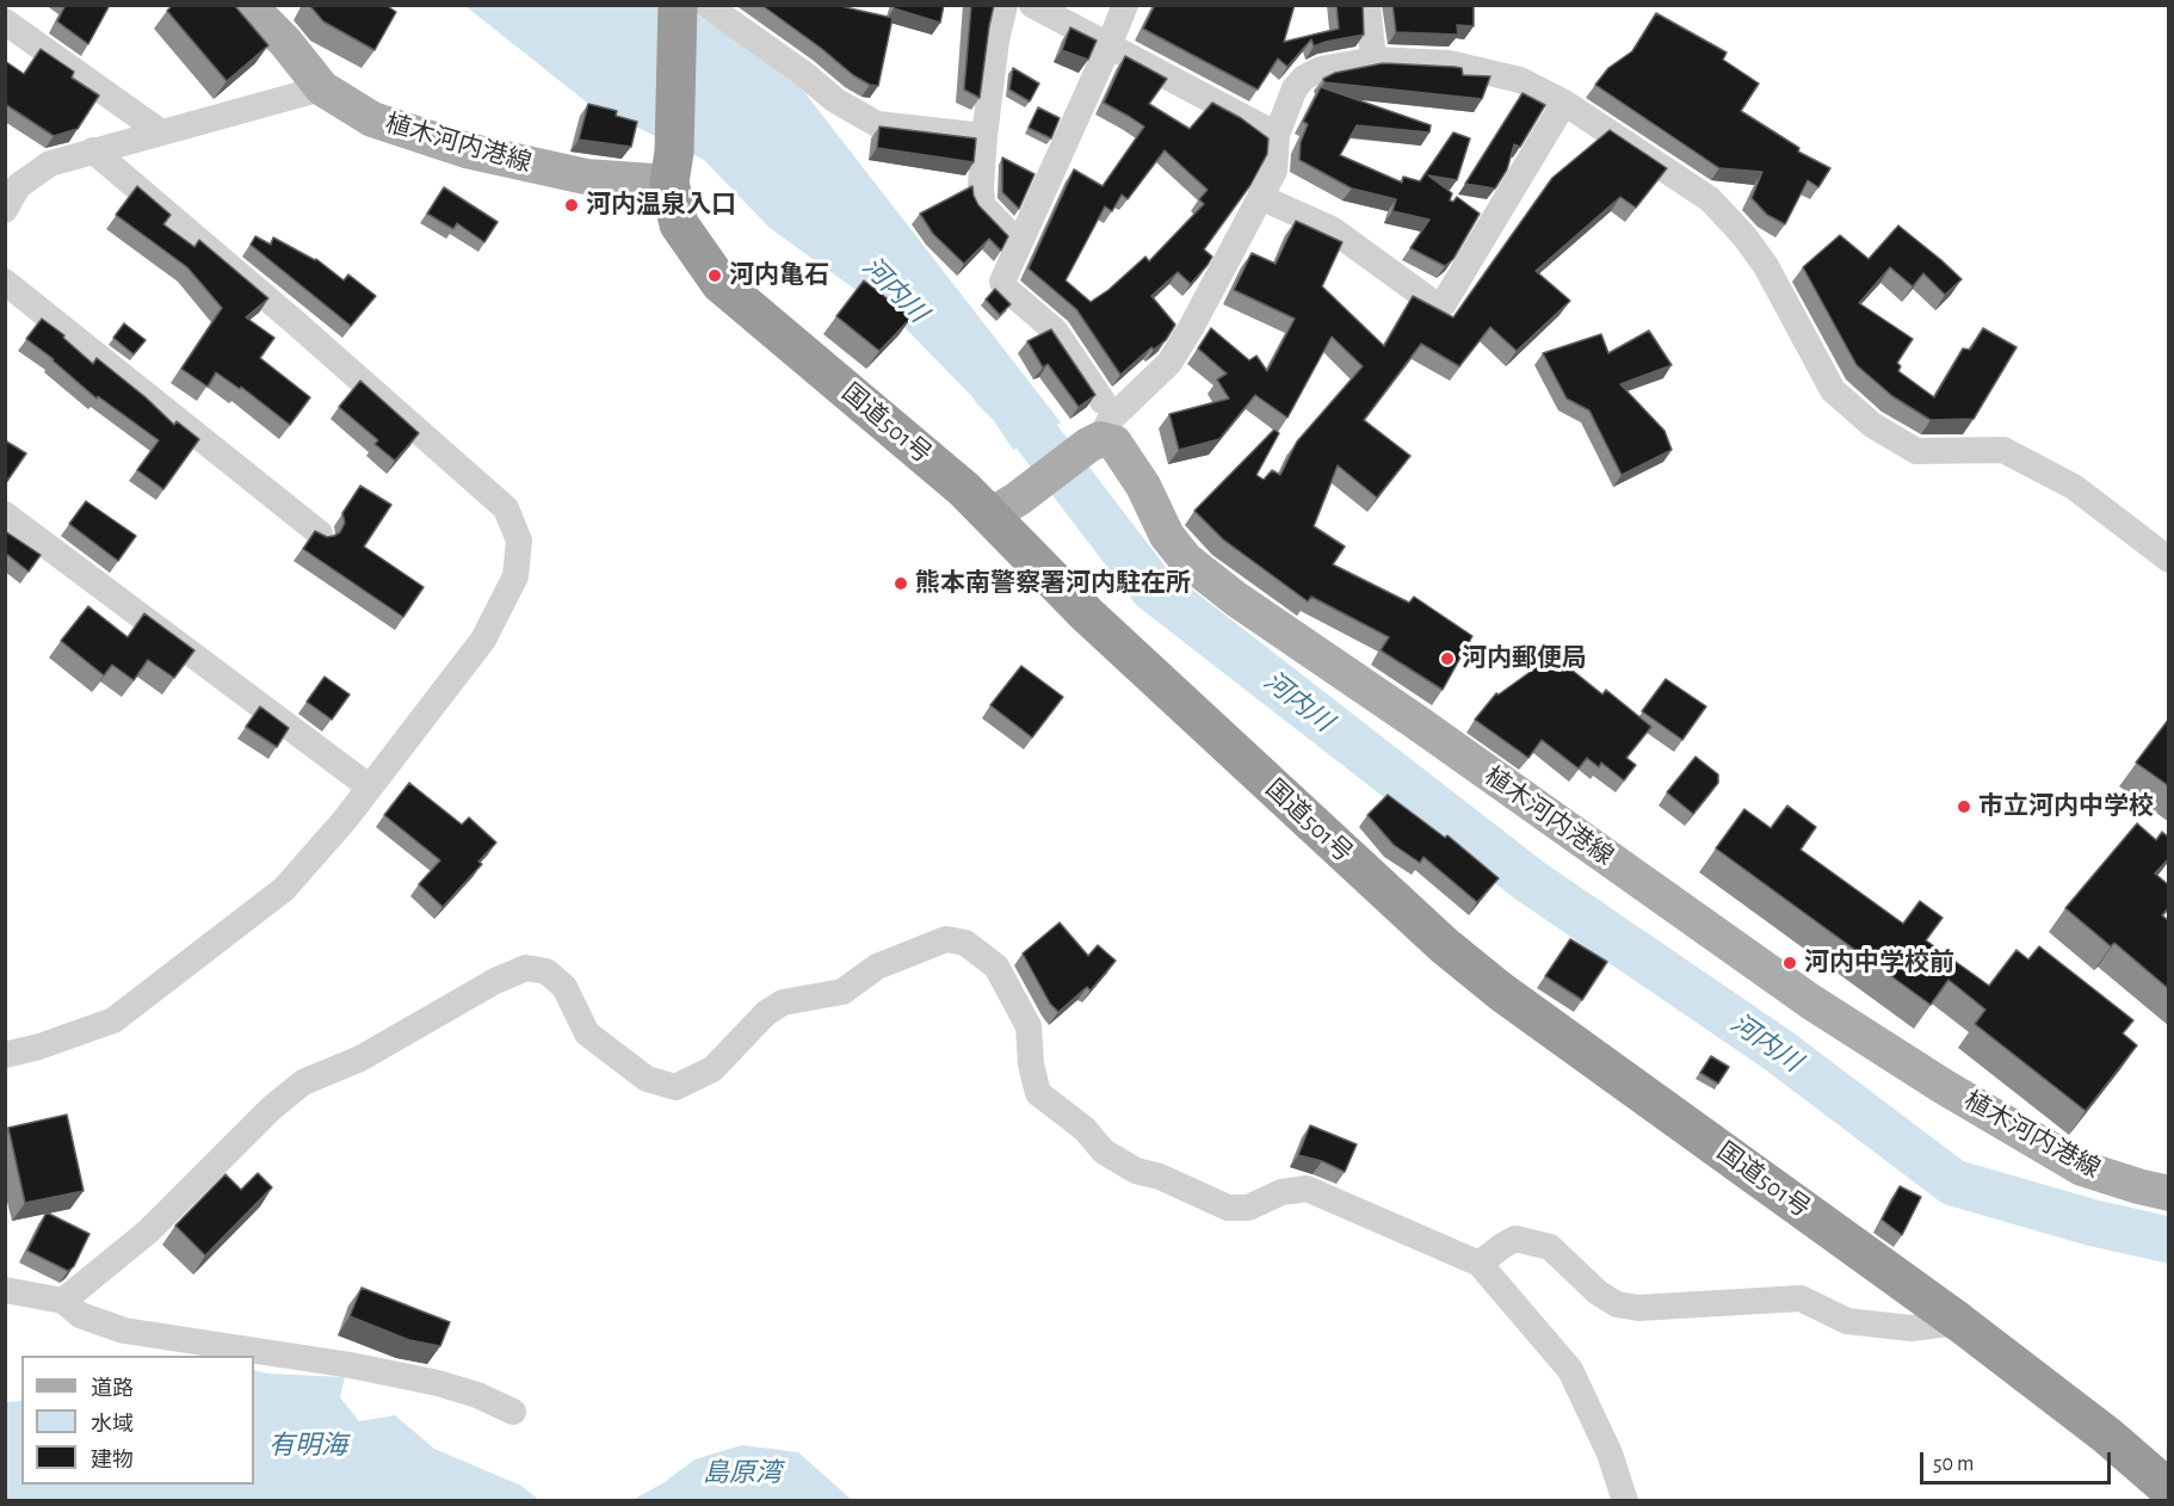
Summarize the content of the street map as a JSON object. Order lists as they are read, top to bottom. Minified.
{"streets":{"highway":["国道501号"],"main road":["植木河内港線"]},"crossings":[["植木河内港線","国道501号"]],"water":["河内川","有明海","島原湾"],"places":["河内温泉入口","河内亀石","熊本南警察署河内駐在所","河内郵便局","市立河内中学校","河内中学校前"],"legend":["道路","水域","建物"],"scale_bar":"50 m"}
